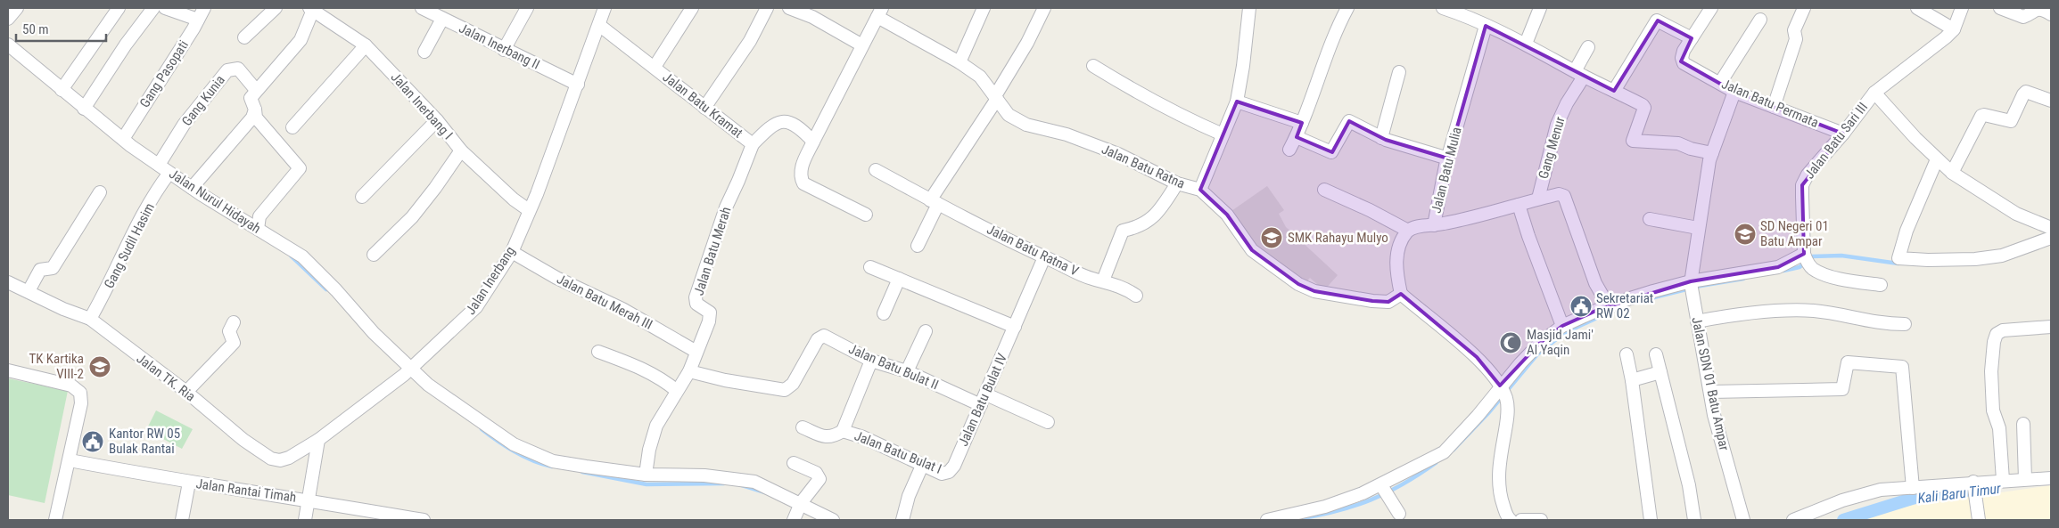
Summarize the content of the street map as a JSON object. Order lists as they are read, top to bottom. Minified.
{"streets":{"street":["Jalan Inerbang II","Gang Pasopati","Gang Kunia","Jalan Batu Permata","Jalan Batu Kramat","Jalan Inerbang I","Jalan Batu Sari III","Gang Menur","Jalan Batu Ratna","Jalan Batu Mulia","Jalan Nurul Hidayah","Gang Sudil Hasim","Jalan Batu Ratna V","Jalan Batu Merah","Jalan Inerbang","Jalan Batu Merah III","Jalan Batu Bulat II","Jalan TK. Ria","Jalan SDN 01 Batu Ampar","Jalan Batu Bulat IV","Jalan Batu Bulat I","Jalan Rantai Timah"]},"crossings":[["Jalan Inerbang II","Jalan Inerbang"],["Gang Pasopati","Jalan Nurul Hidayah"],["Gang Kunia","Jalan Nurul Hidayah"],["Jalan Batu Permata","Jalan Batu Sari III"],["Jalan Batu Kramat","Jalan Batu Merah"],["Jalan Batu Kramat","Jalan Inerbang"],["Jalan Inerbang I","Jalan Inerbang"],["Jalan Nurul Hidayah","Gang Sudil Hasim"],["Jalan Nurul Hidayah","Jalan Batu Merah"],["Jalan Nurul Hidayah","Jalan Inerbang"],["Gang Sudil Hasim","Jalan TK. Ria"],["Jalan Batu Ratna V","Jalan Batu Bulat IV"],["Jalan Batu Merah","Jalan Batu Merah III"],["Jalan Batu Merah","Jalan Batu Bulat II"],["Jalan Inerbang","Jalan Batu Merah III"],["Jalan Inerbang","Jalan TK. Ria"],["Jalan Batu Bulat II","Jalan Batu Bulat IV"],["Jalan Batu Bulat II","Jalan Batu Bulat I"],["Jalan Batu Bulat IV","Jalan Batu Bulat I"]],"water":["Kali Baru Timur"],"places":{"school or university":["SD Negeri 01 Batu Ampar","SMK Rahayu Mulyo","TK Kartika VIII-2"],"public building":["Sekretariat RW 02","Kantor RW 05 Bulak Rantai"],"mosque":["Masjid Jami' Al Yaqin"]},"scale_bar":"50 m"}
